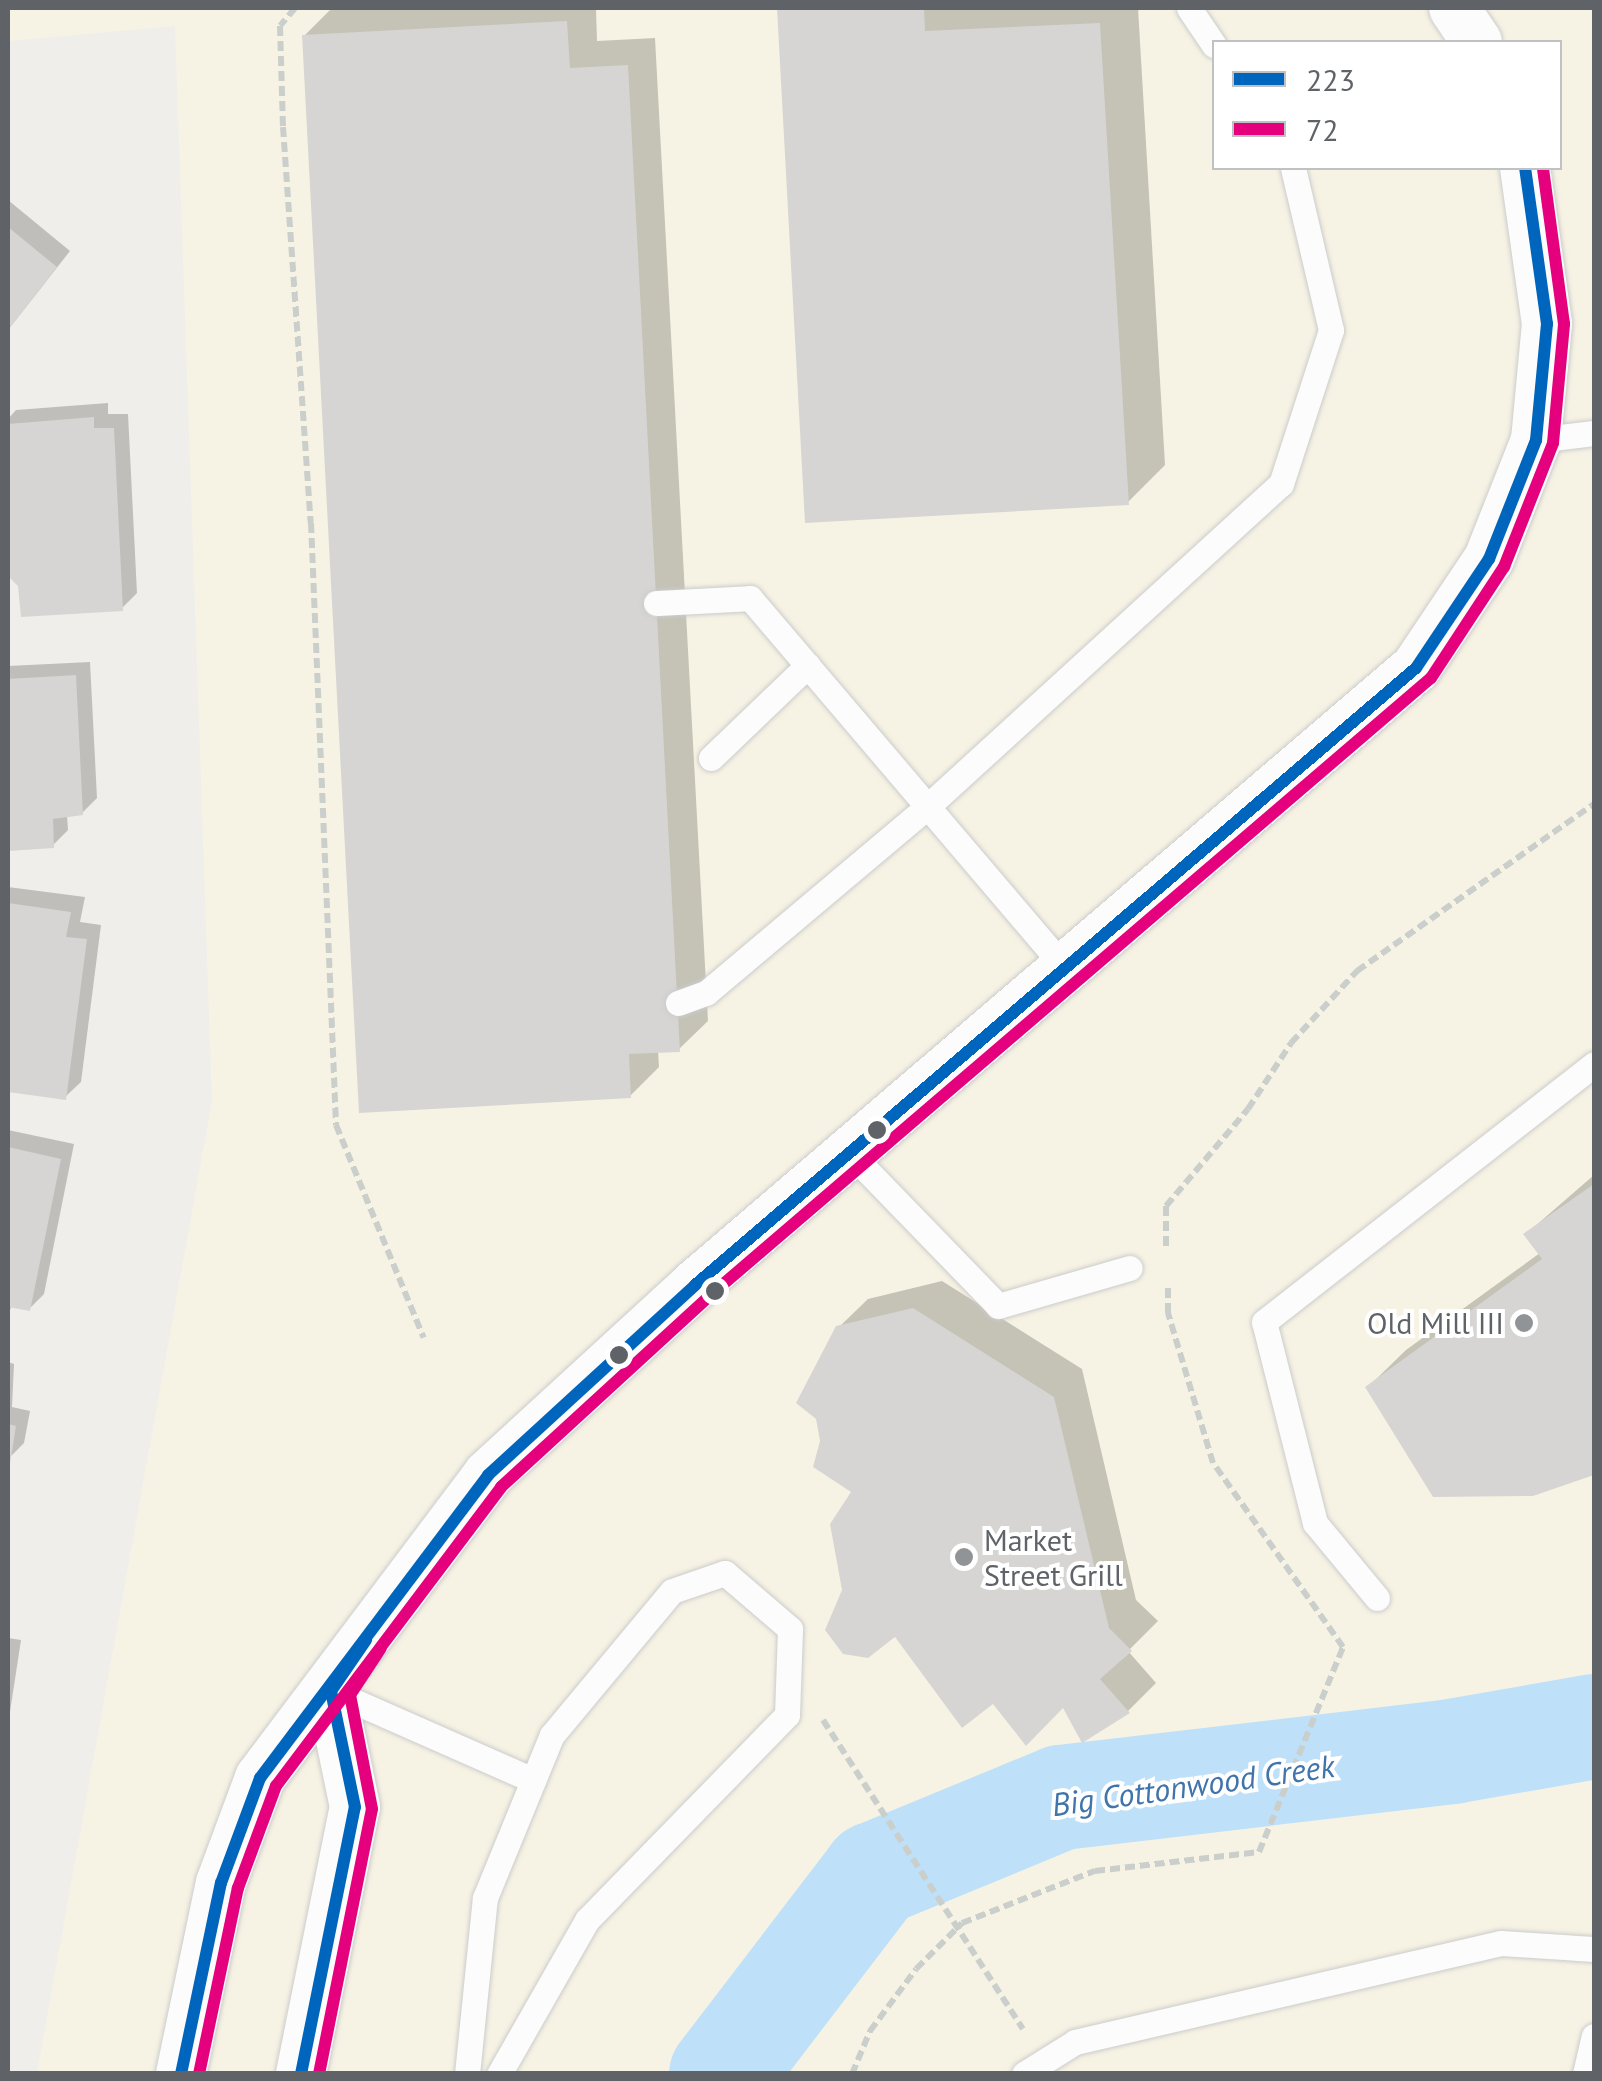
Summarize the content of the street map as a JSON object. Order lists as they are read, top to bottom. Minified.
{"water":["Big Cottonwood Creek"],"places":["Old Mill III","Market Street Grill"],"lines":["transit line 223","transit line 72"],"legend":["223","72"]}
